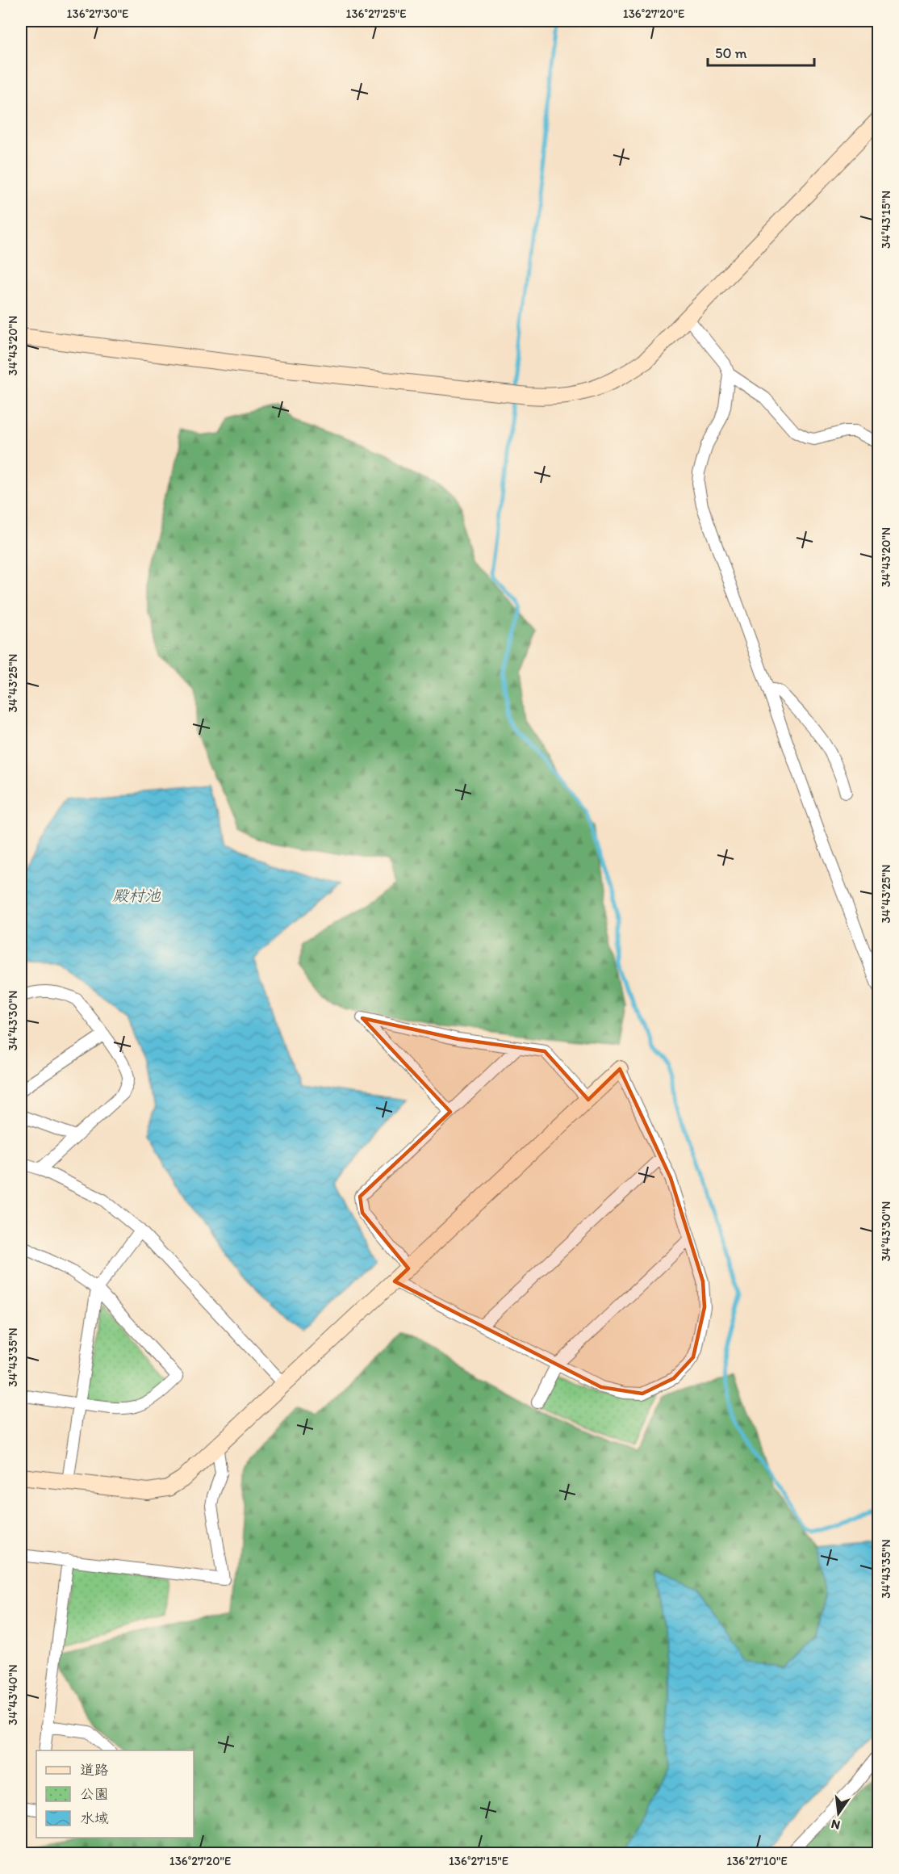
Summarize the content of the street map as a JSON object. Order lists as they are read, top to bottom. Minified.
{"water":["殿村池"],"legend":["道路","公園","水域"],"scale_bar":"50 m","north":"bottom","coordinates":["136°27'30\"E","136°27'25\"E","136°27'20\"E","34°43'15\"N","34°43'20\"N","34°43'25\"N","34°43'30\"N","34°43'35\"N","34°43'40\"N","136°27'15\"E","136°27'10\"E"]}
